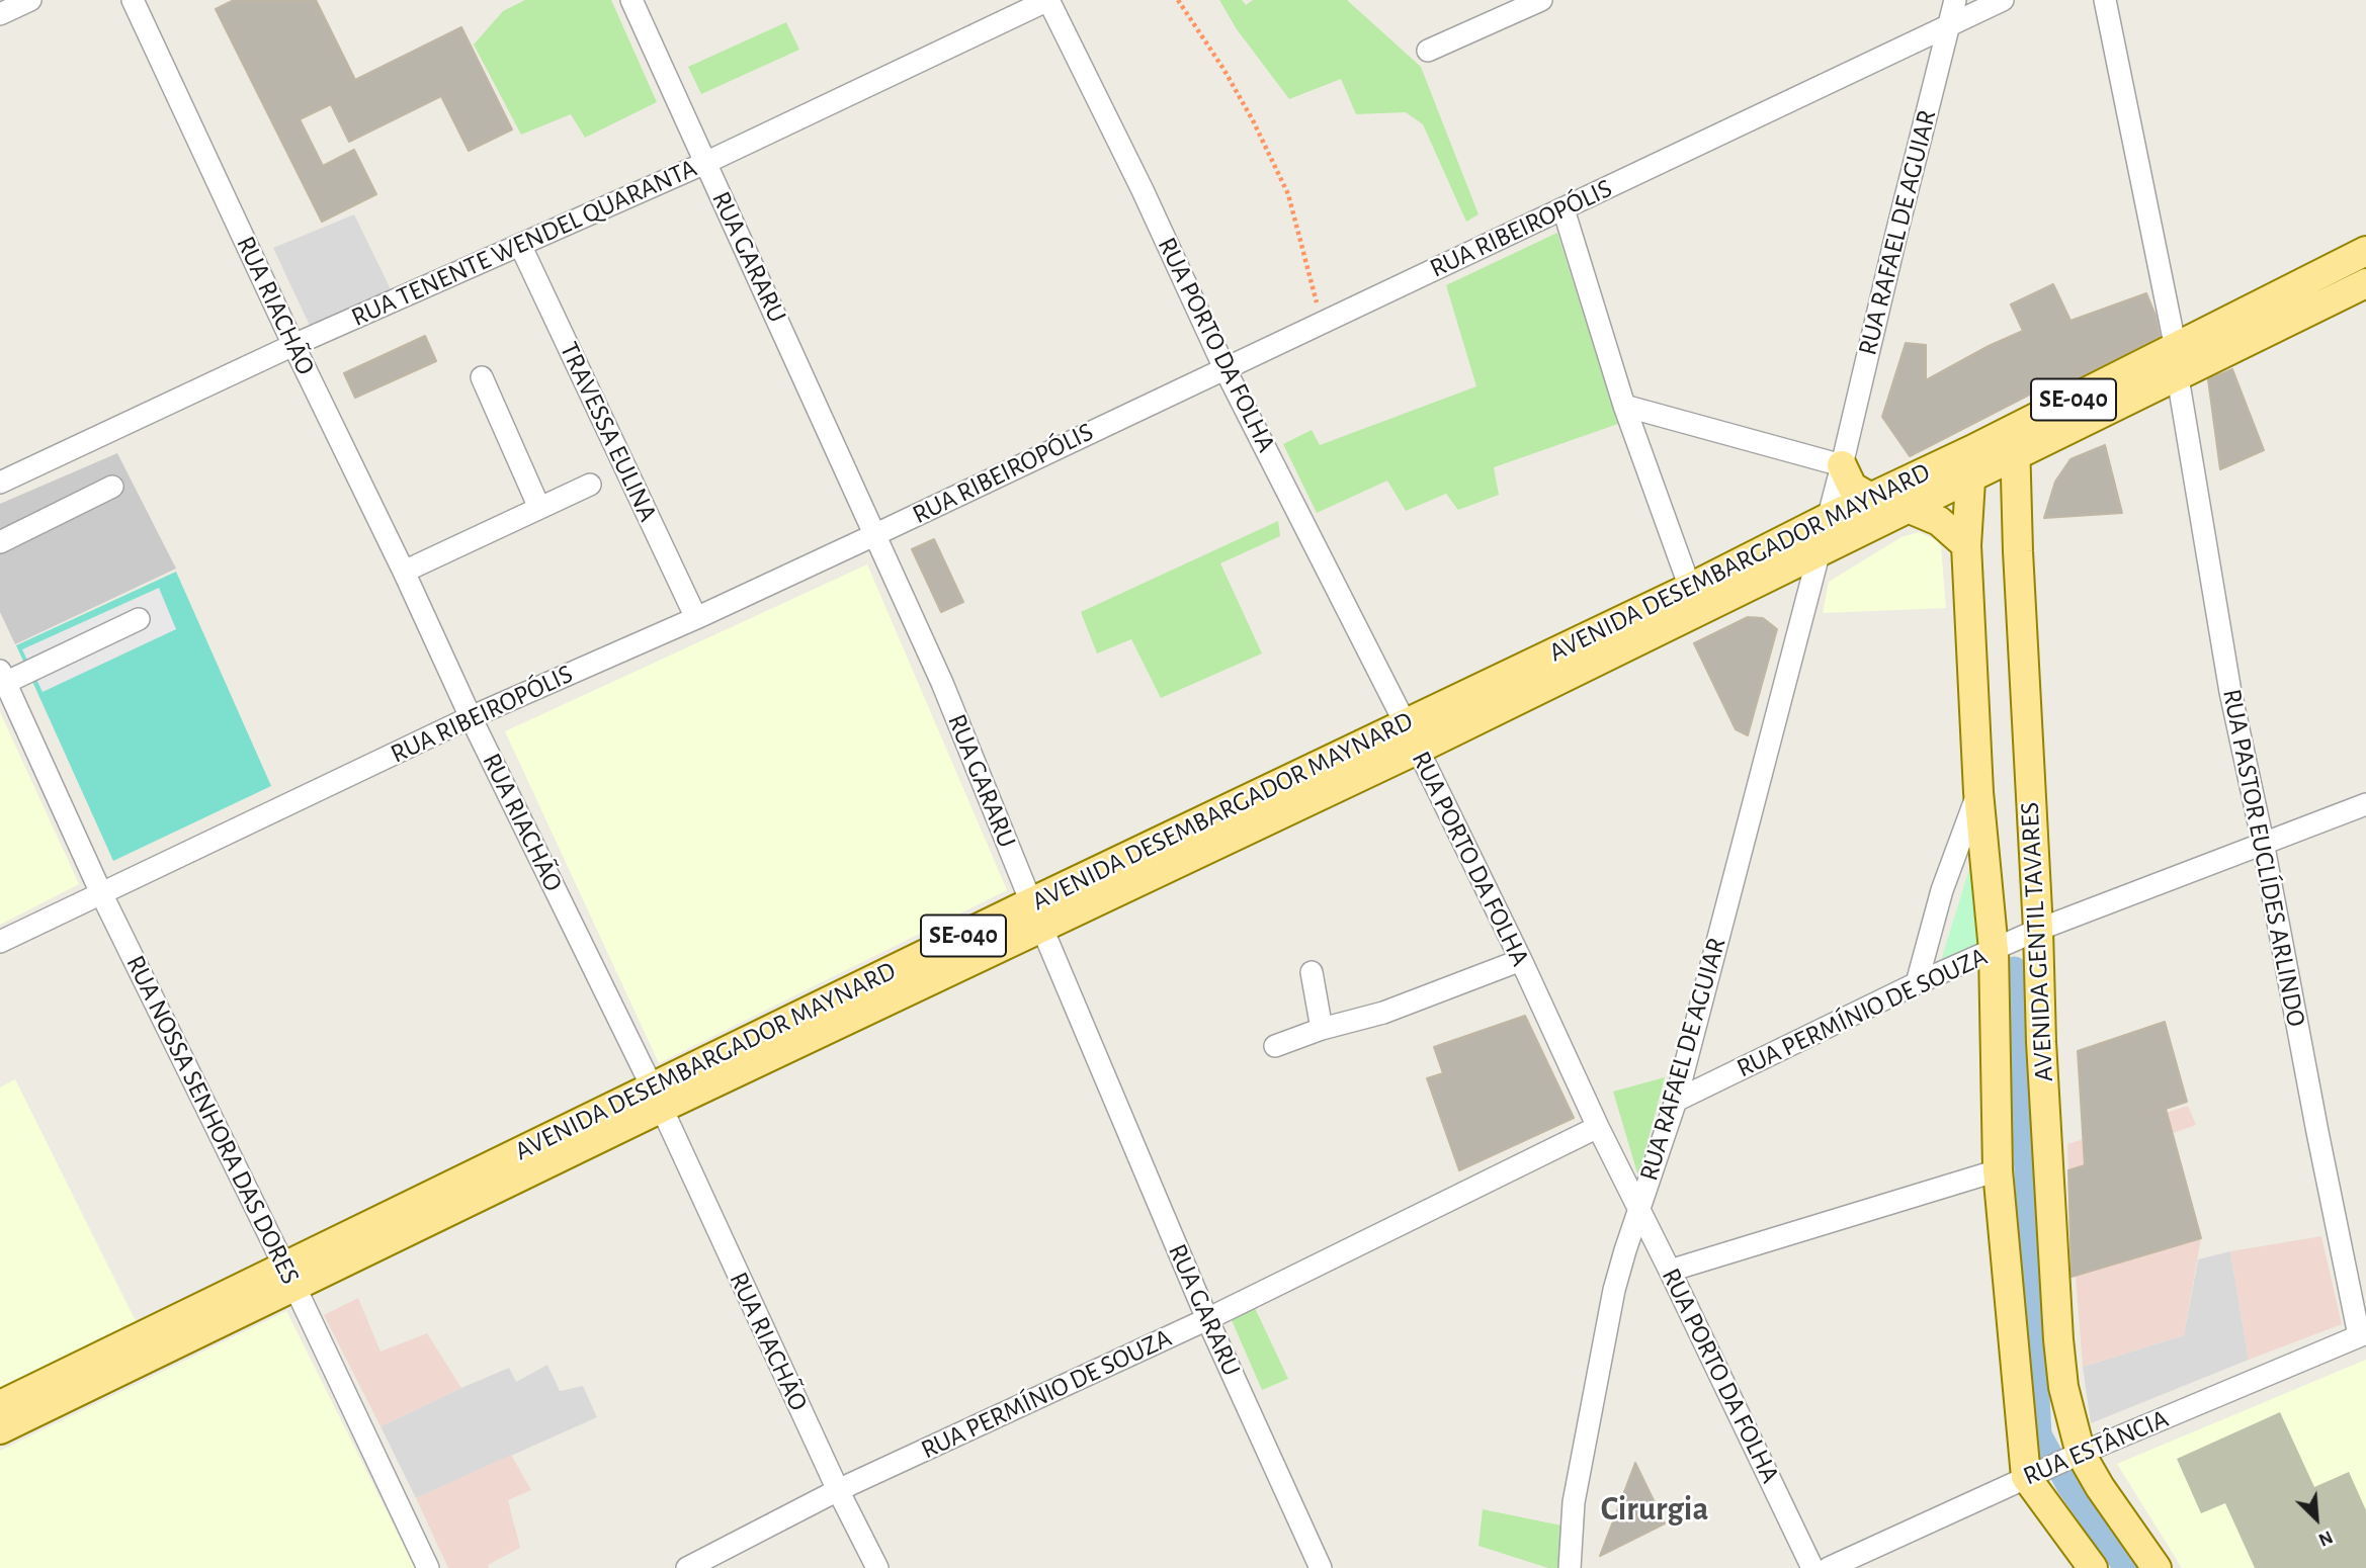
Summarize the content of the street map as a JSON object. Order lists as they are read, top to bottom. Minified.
{"streets":{"main road":["SE-040","AVENIDA DESEMBARGADOR MAYNARD","AVENIDA GENTIL TAVARES"],"street":["RUA RIBEIROPÓLIS","RUA RAFAEL DE AGUIAR","RUA TENENTE WENDEL QUARANTA","RUA GARARU","RUA RIACHÃO","RUA PORTO DA FOLHA","TRAVESSA EULINA","RUA PASTOR EUCLÍDES ARLINDO","RUA PERMÍNIO DE SOUZA","RUA NOSSA SENHORA DAS DORES","RUA ESTÂNCIA"]},"crossings":[["RUA RIBEIROPÓLIS","RUA RAFAEL DE AGUIAR"],["RUA RIBEIROPÓLIS","RUA GARARU"],["RUA RIBEIROPÓLIS","RUA RIACHÃO"],["RUA RIBEIROPÓLIS","RUA PORTO DA FOLHA"],["RUA RIBEIROPÓLIS","TRAVESSA EULINA"],["RUA RIBEIROPÓLIS","RUA NOSSA SENHORA DAS DORES"],["RUA RAFAEL DE AGUIAR","RUA PORTO DA FOLHA"],["RUA RAFAEL DE AGUIAR","AVENIDA DESEMBARGADOR MAYNARD"],["RUA RAFAEL DE AGUIAR","RUA PERMÍNIO DE SOUZA"],["RUA TENENTE WENDEL QUARANTA","RUA GARARU"],["RUA TENENTE WENDEL QUARANTA","RUA RIACHÃO"],["RUA TENENTE WENDEL QUARANTA","RUA PORTO DA FOLHA"],["RUA TENENTE WENDEL QUARANTA","TRAVESSA EULINA"],["RUA GARARU","AVENIDA DESEMBARGADOR MAYNARD"],["RUA GARARU","RUA PERMÍNIO DE SOUZA"],["RUA RIACHÃO","AVENIDA DESEMBARGADOR MAYNARD"],["RUA RIACHÃO","RUA PERMÍNIO DE SOUZA"],["RUA PORTO DA FOLHA","AVENIDA DESEMBARGADOR MAYNARD"],["RUA PORTO DA FOLHA","RUA PERMÍNIO DE SOUZA"],["AVENIDA DESEMBARGADOR MAYNARD","RUA PASTOR EUCLÍDES ARLINDO"],["AVENIDA DESEMBARGADOR MAYNARD","AVENIDA GENTIL TAVARES"],["AVENIDA DESEMBARGADOR MAYNARD","RUA NOSSA SENHORA DAS DORES"],["RUA PASTOR EUCLÍDES ARLINDO","RUA PERMÍNIO DE SOUZA"],["RUA PASTOR EUCLÍDES ARLINDO","RUA ESTÂNCIA"],["AVENIDA GENTIL TAVARES","RUA PERMÍNIO DE SOUZA"],["AVENIDA GENTIL TAVARES","RUA ESTÂNCIA"]],"districts":["Cirurgia"],"north":"bottom right"}
